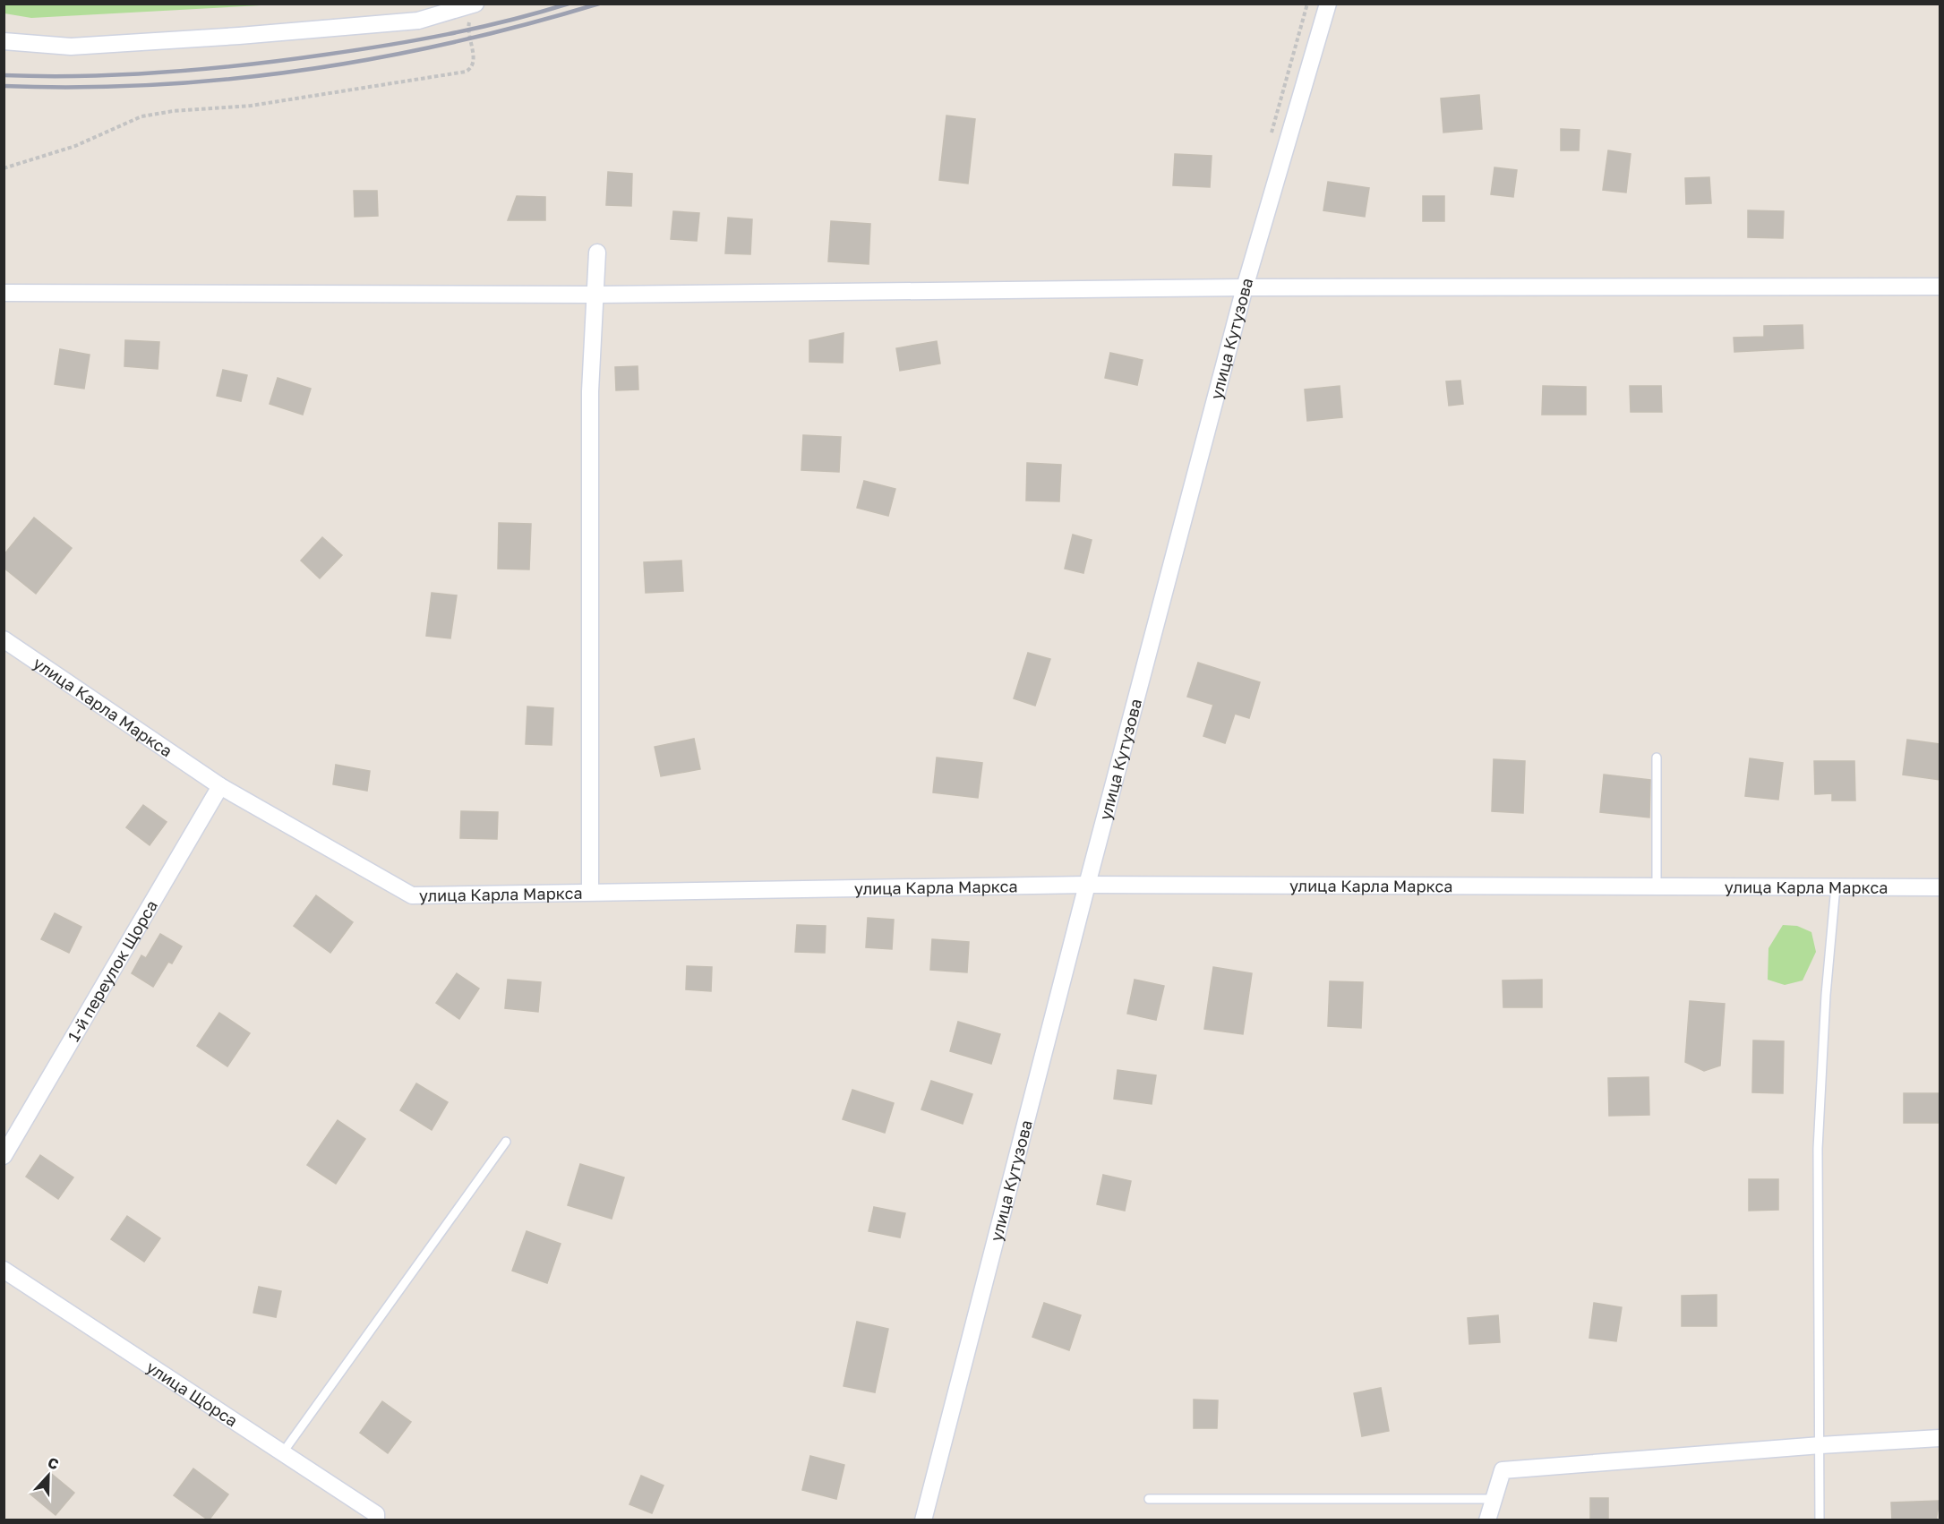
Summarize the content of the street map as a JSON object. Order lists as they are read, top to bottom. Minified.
{"streets":{"street":["улица Кутузова","улица Карла Маркса","1-й переулок Щорса","улица Щорса"]},"crossings":[["улица Кутузова","улица Карла Маркса"],["улица Карла Маркса","1-й переулок Щорса"]],"north":"top"}
